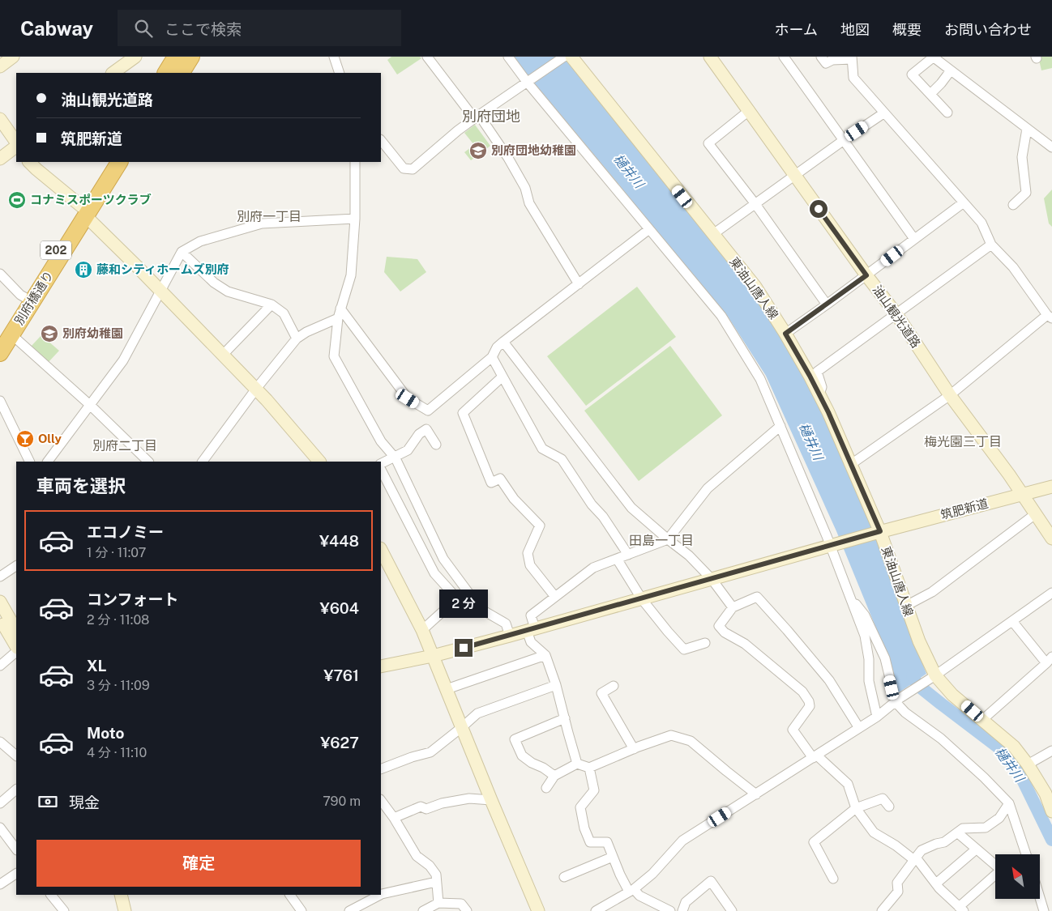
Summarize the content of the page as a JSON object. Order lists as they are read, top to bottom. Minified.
{"streets":{"highway":["202","別府橋通り"],"street":["東油山唐人線","油山観光道路","筑肥新道"]},"crossings":[["東油山唐人線","筑肥新道"],["油山観光道路","筑肥新道"]],"districts":["別府団地","別府一丁目","梅光園三丁目","別府二丁目","田島一丁目"],"water":["樋井川"],"places":{"school or university":["別府団地幼稚園","別府幼稚園"],"sports":["コナミスポーツクラブ"],"building":["藤和シティホームズ別府"],"bar":["Olly"]},"north":"top left","page":{"header":"Cabway","search":"ここで検索","nav":["ホーム","地図","概要","お問い合わせ"],"banner":["油山観光道路","筑肥新道"],"heading":"車両を選択","list":[{"name":"エコノミー","note":"1 分 · 11:07","value":"¥448"},{"name":"コンフォート","note":"2 分 · 11:08","value":"¥604"},{"name":"XL","note":"3 分 · 11:09","value":"¥761"},{"name":"Moto","note":"4 分 · 11:10","value":"¥627"}],"bubble":"2 分","pay":["現金","790 m"],"buttons":"確定"}}
